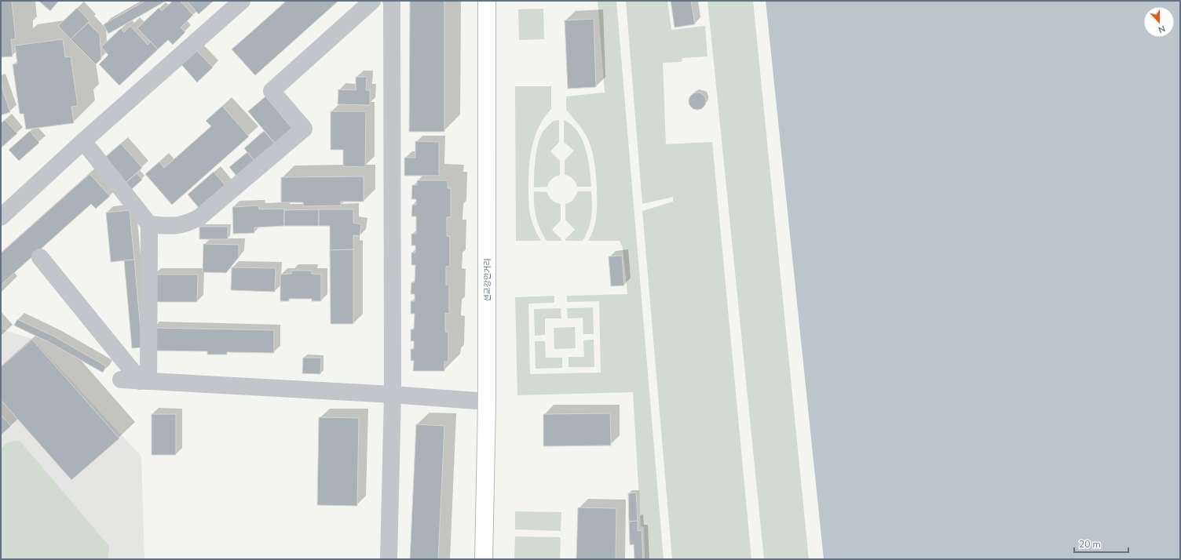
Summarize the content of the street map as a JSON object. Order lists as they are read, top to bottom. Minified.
{"streets":{"main road":["선교강안거리"]},"scale_bar":"20 m","north":"bottom"}
